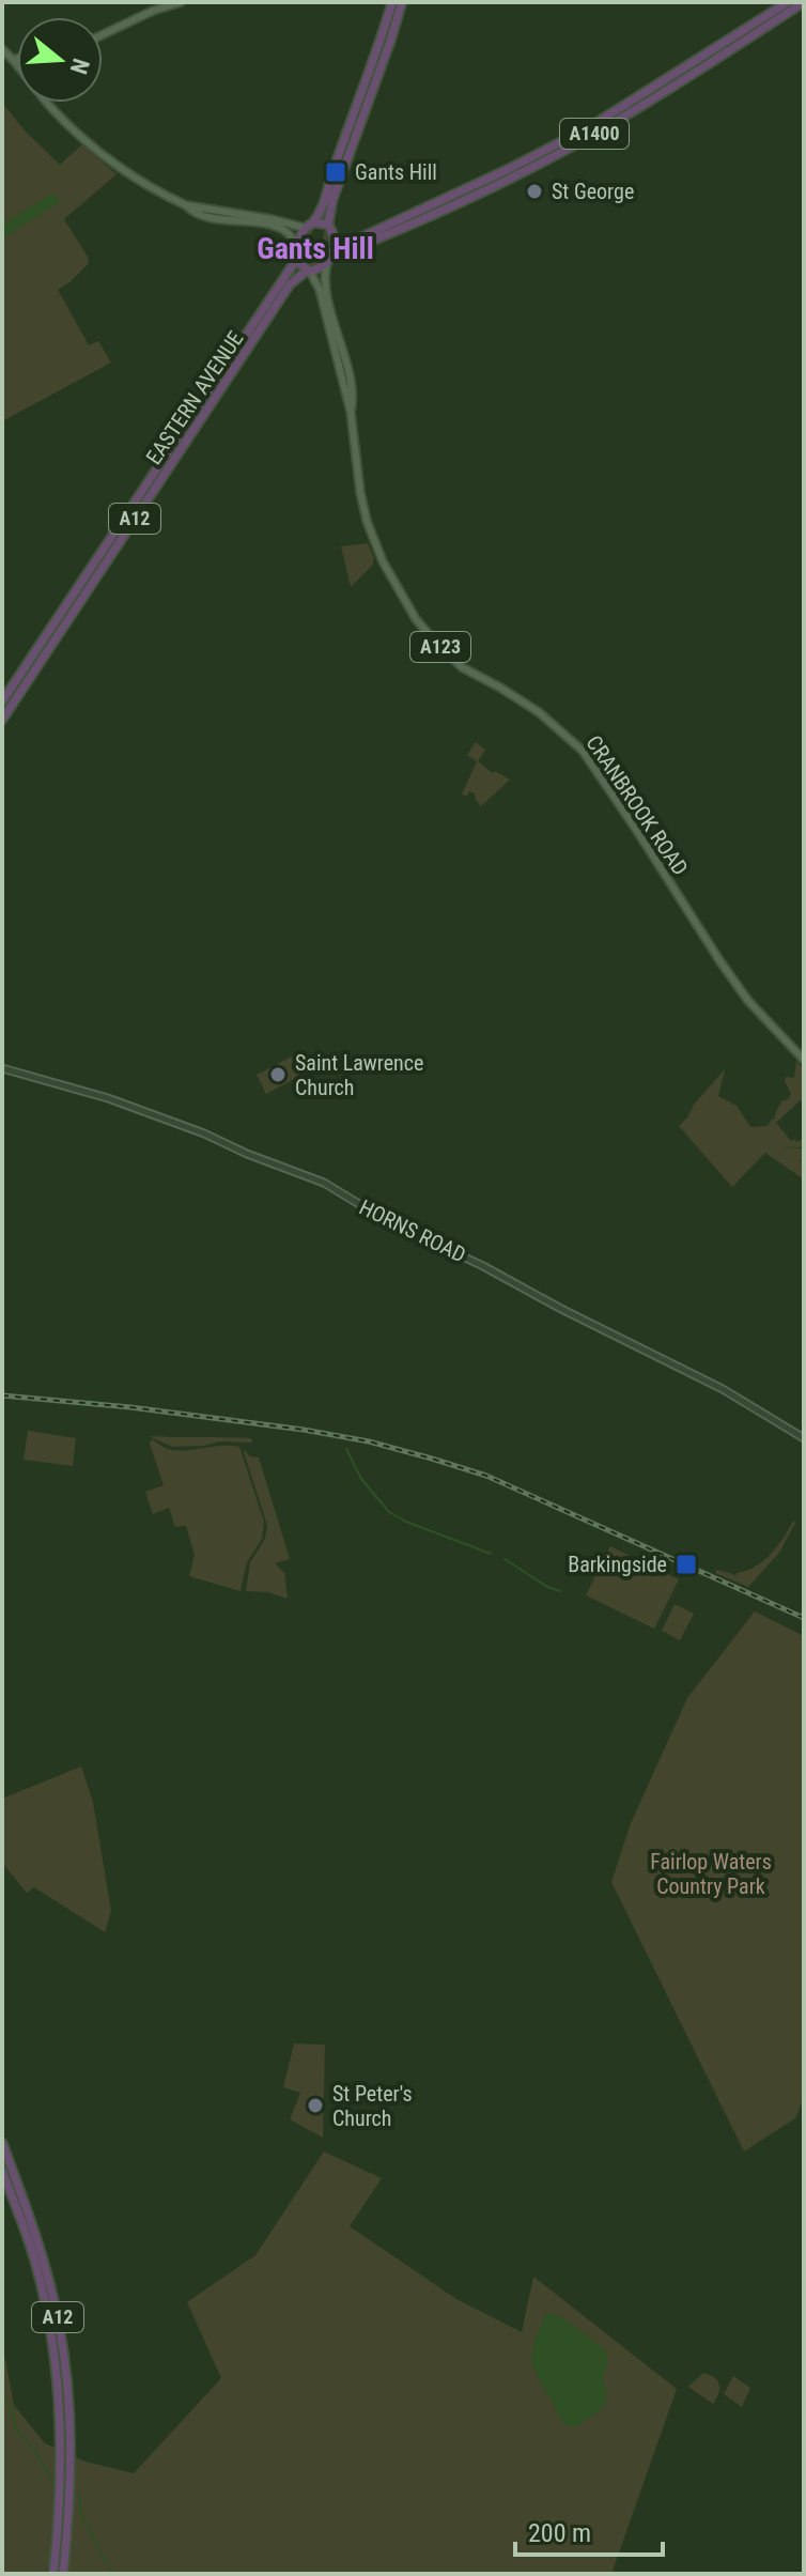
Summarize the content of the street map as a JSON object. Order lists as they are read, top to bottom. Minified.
{"streets":{"highway":["A1400","EASTERN AVENUE","A12","A123"],"main road":["CRANBROOK ROAD"],"street":["HORNS ROAD"]},"crossings":[["A1400","EASTERN AVENUE"],["A1400","A12"],["A1400","A123"],["A1400","CRANBROOK ROAD"],["EASTERN AVENUE","A12"],["EASTERN AVENUE","A123"],["EASTERN AVENUE","CRANBROOK ROAD"],["A12","A123"],["A12","CRANBROOK ROAD"],["A123","CRANBROOK ROAD"]],"districts":["Gants Hill"],"parks":["Fairlop Waters Country Park"],"places":{"transit":["Gants Hill","Barkingside"],"other":["St George","Saint Lawrence Church","St Peter's Church"]},"scale_bar":"200 m","north":"right"}
